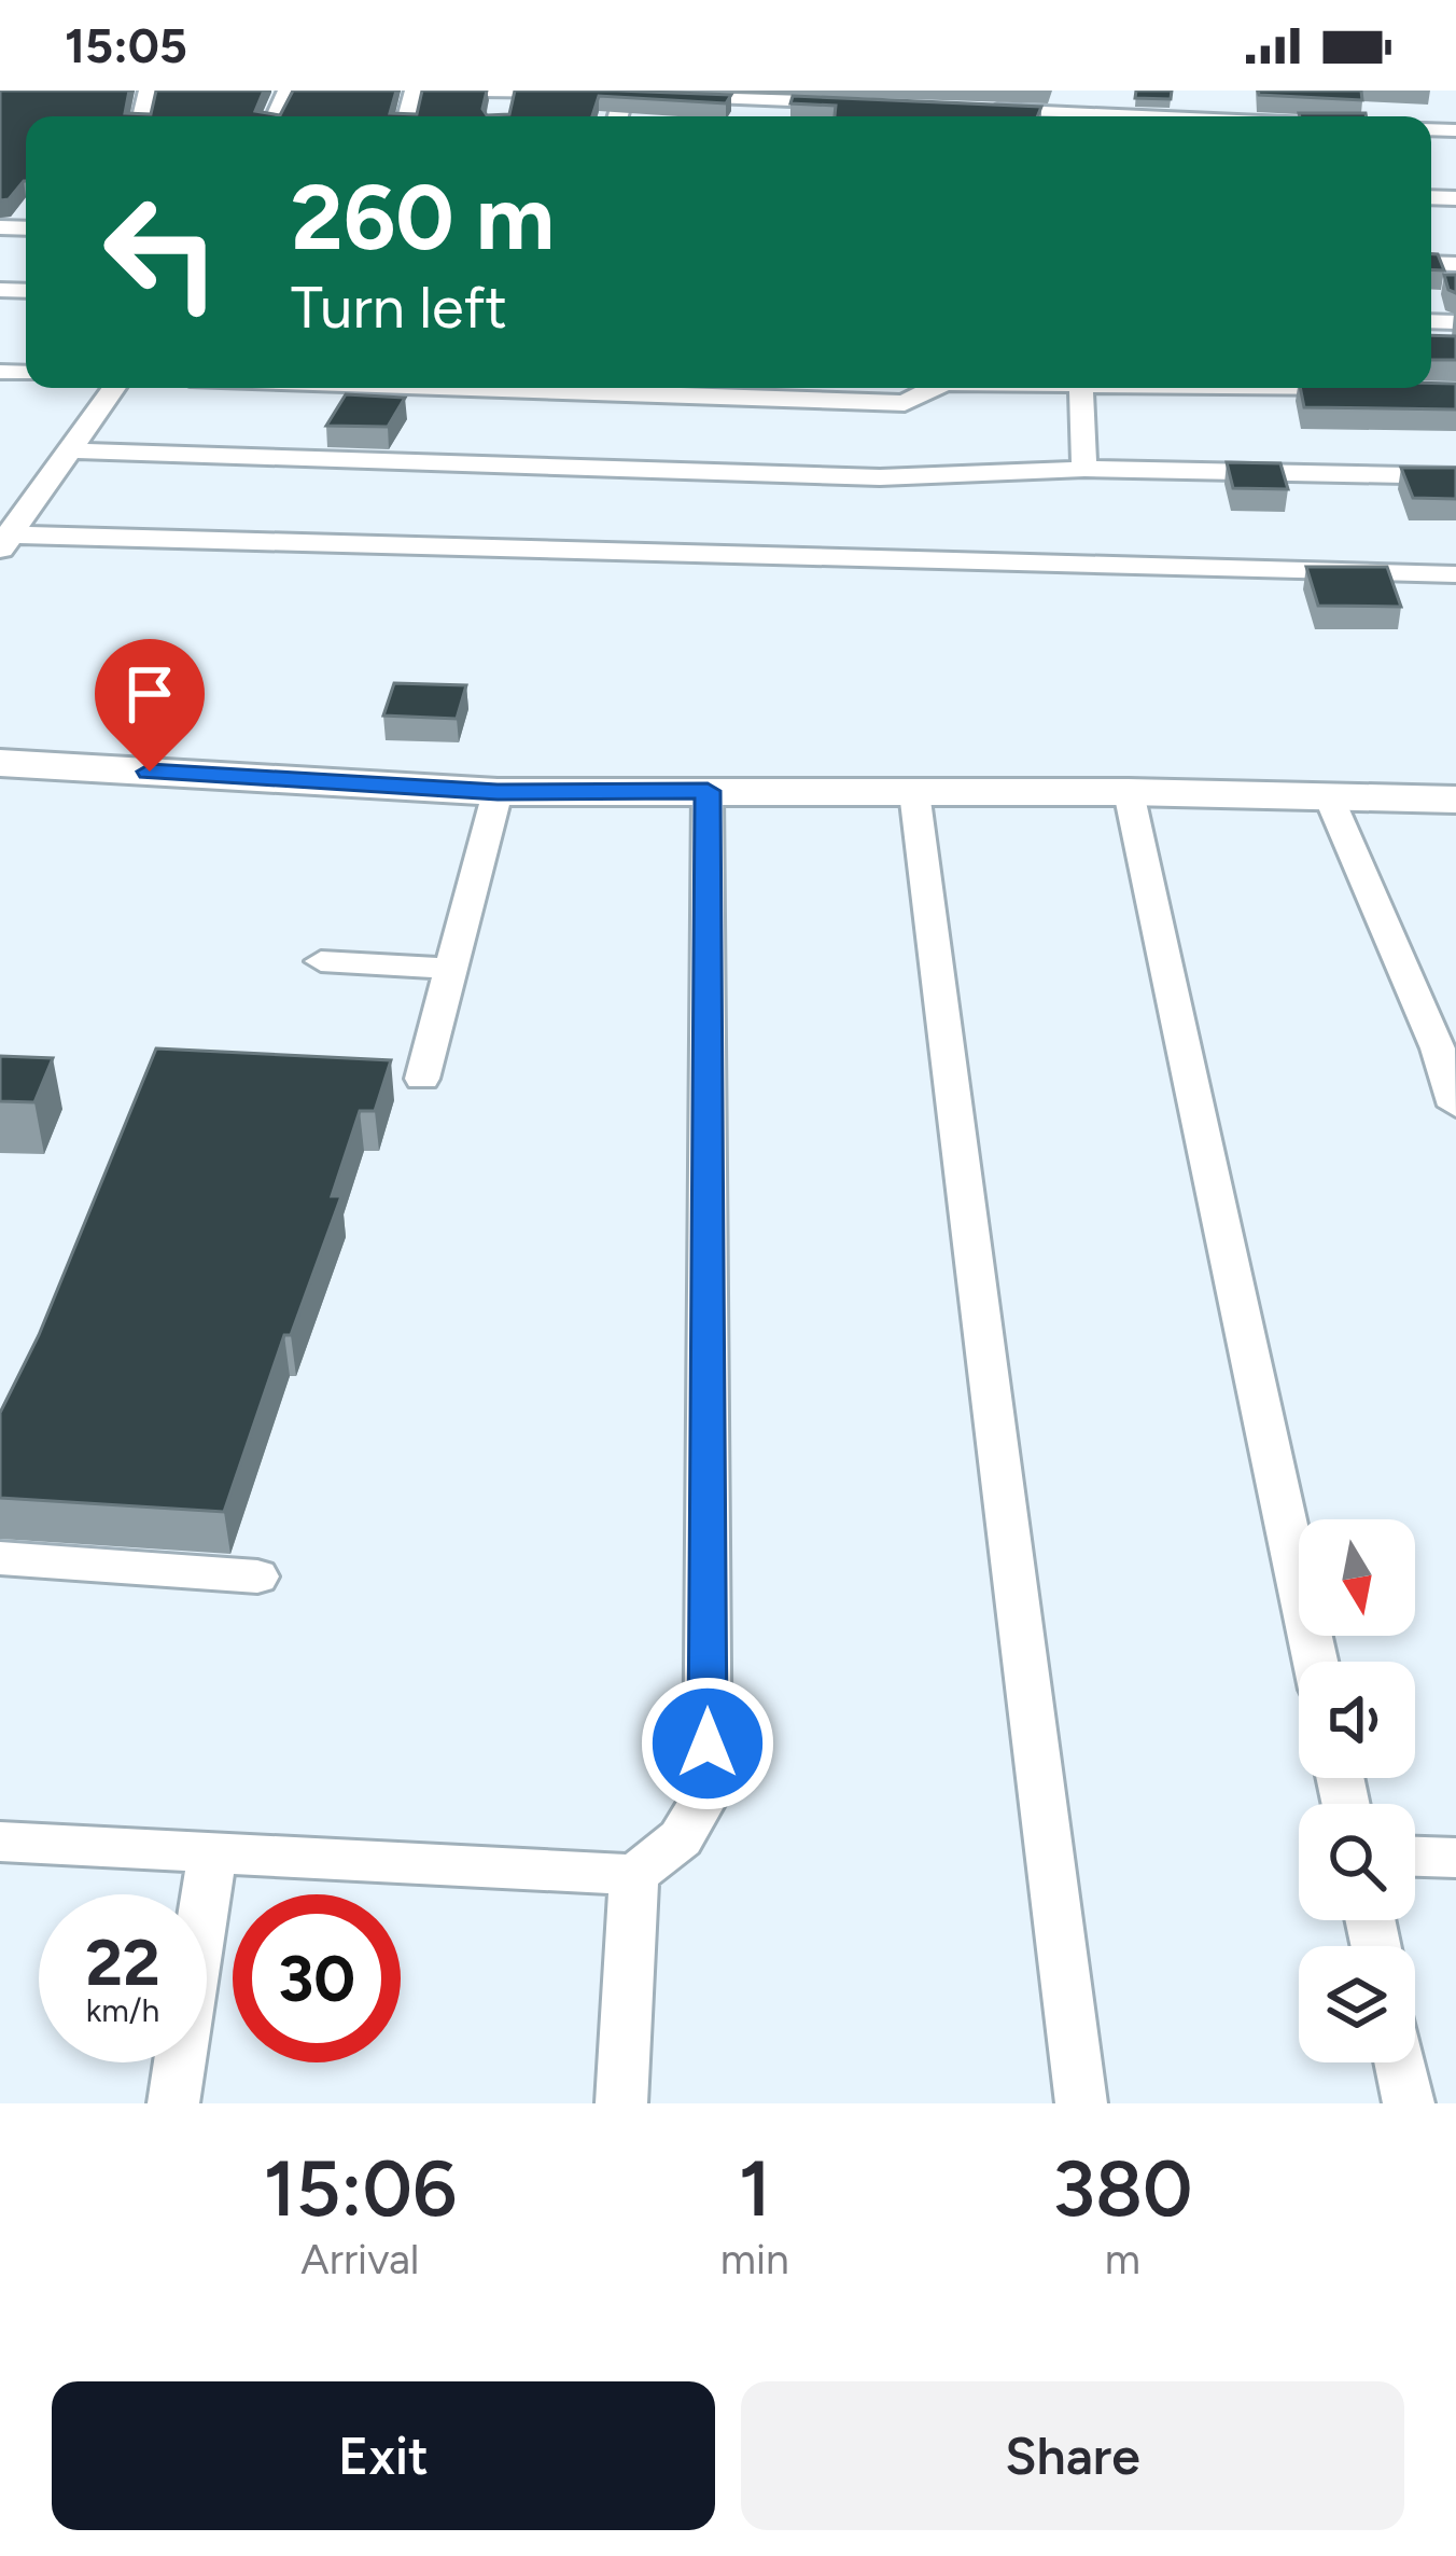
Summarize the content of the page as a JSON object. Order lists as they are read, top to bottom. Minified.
{"north":"bottom","page":{"status":"15:05","turn":["260 m","Turn left"],"speed":"22 km/h","limit":"30","eta":["15:06","Arrival","1","min","380","m"],"buttons":["Exit","Share"]}}
